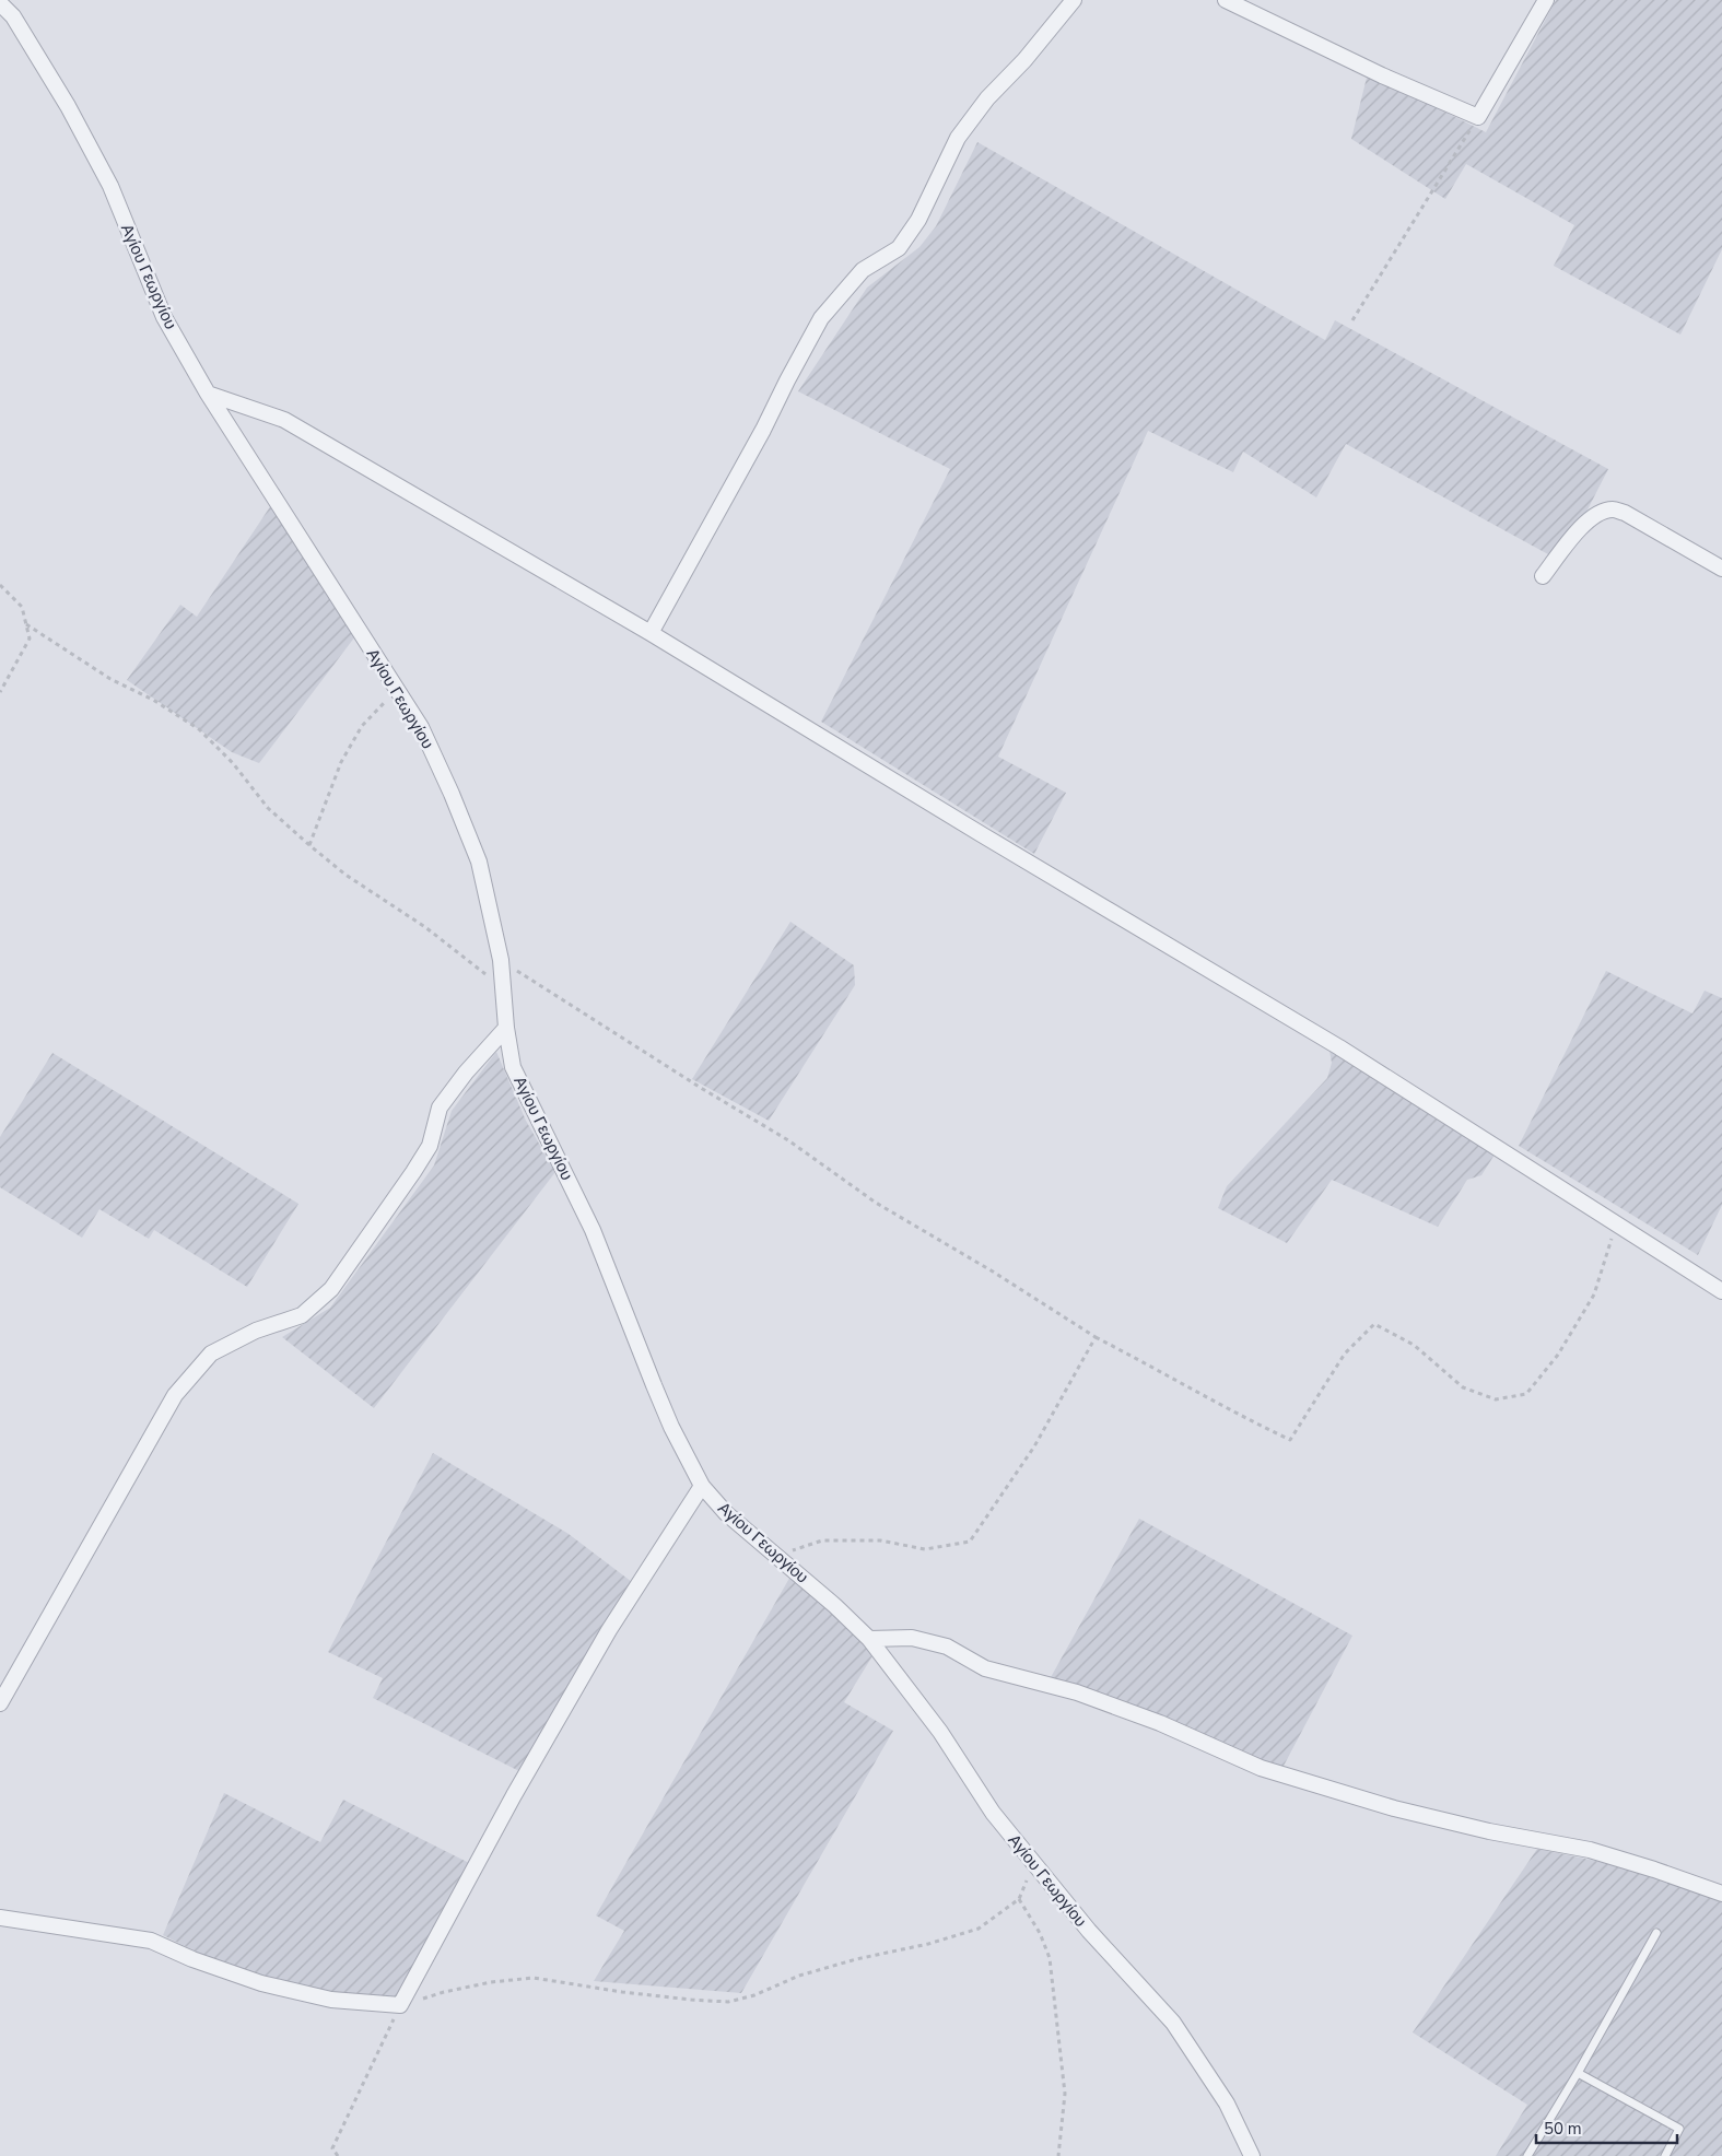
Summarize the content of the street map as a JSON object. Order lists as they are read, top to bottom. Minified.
{"streets":{"street":["Αγίου Γεωργίου"]},"scale_bar":"50 m"}
